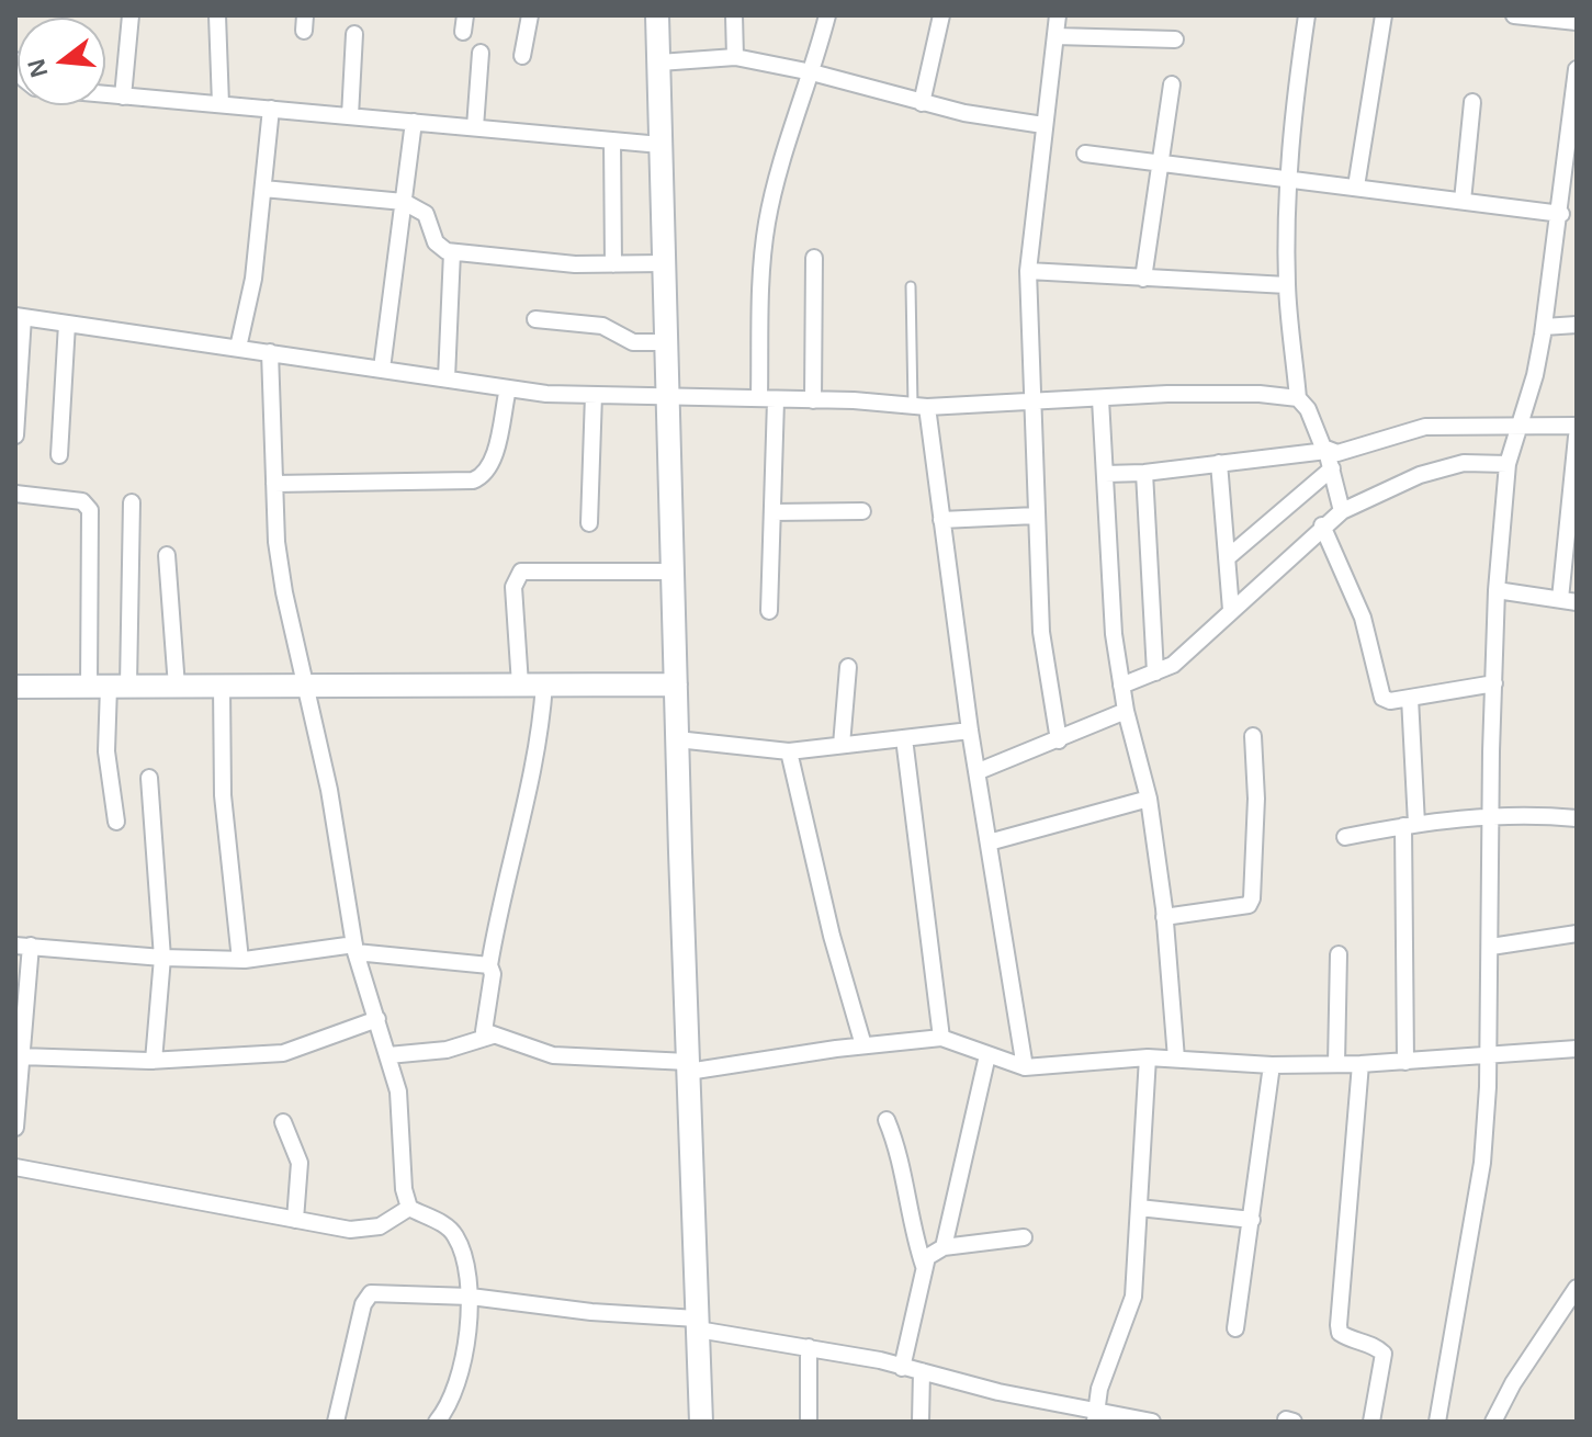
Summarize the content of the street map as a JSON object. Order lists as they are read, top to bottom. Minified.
{"north":"left"}
